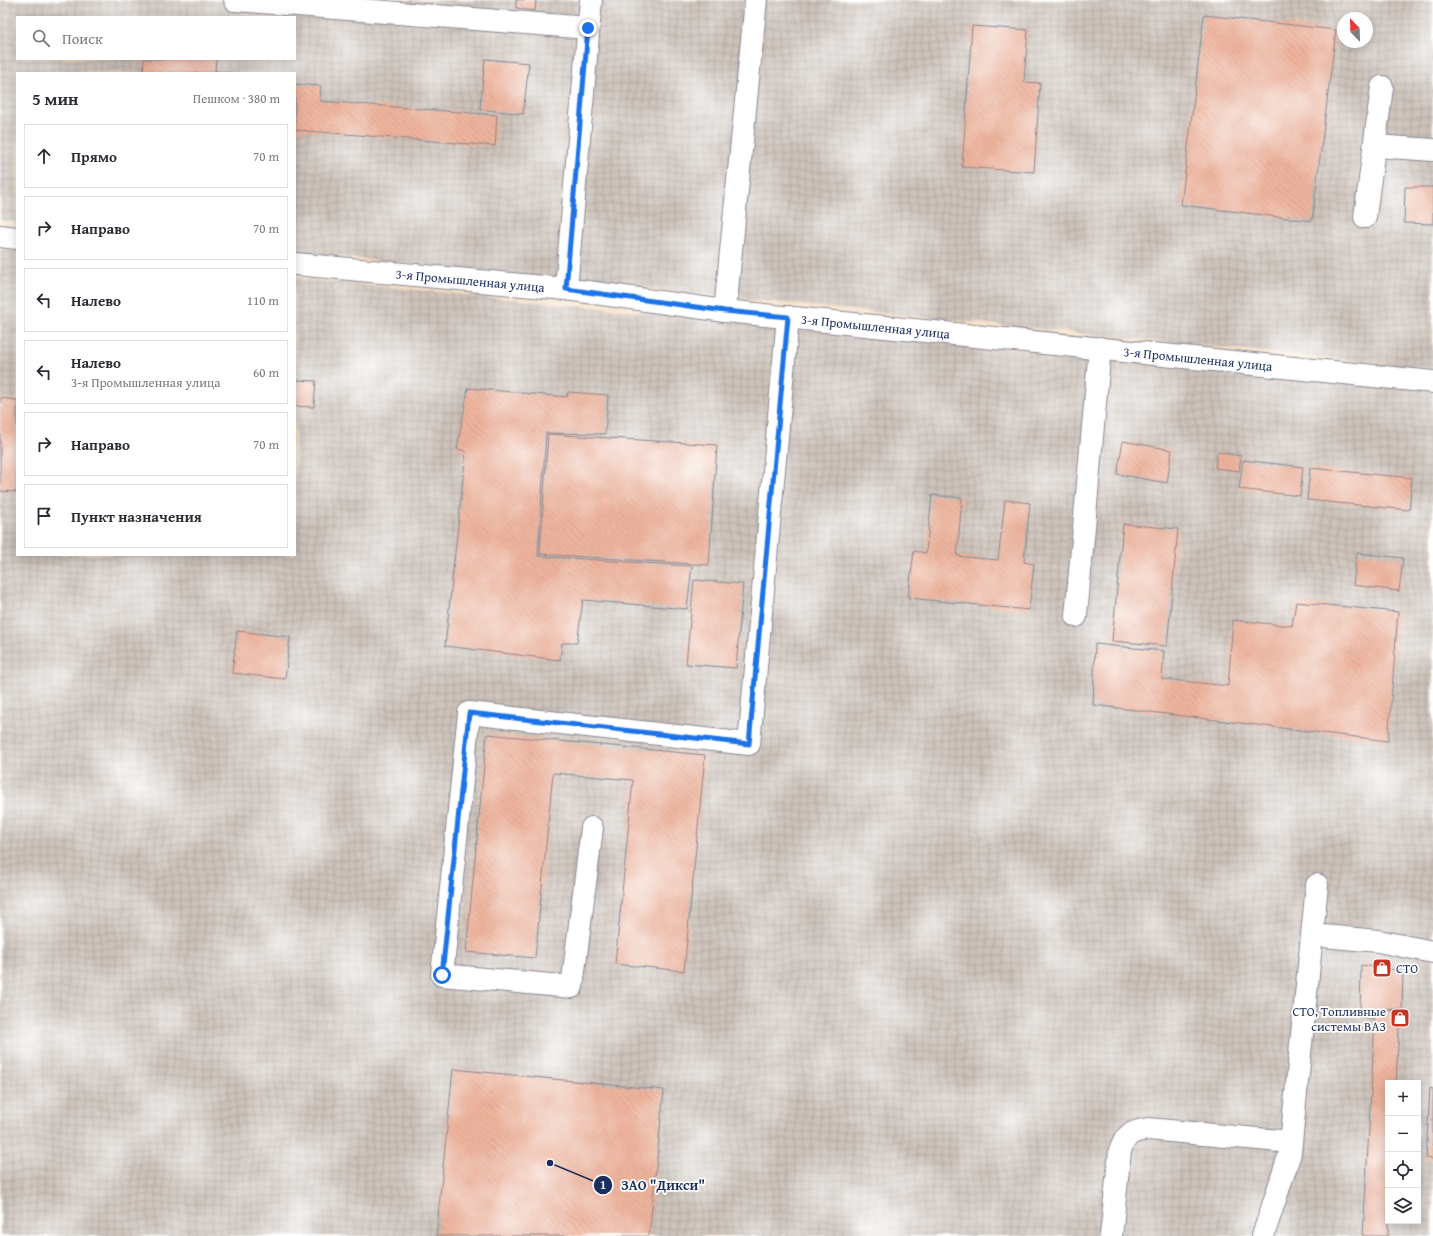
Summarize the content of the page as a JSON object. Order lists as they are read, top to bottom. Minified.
{"streets":{"street":["3-я Промышленная улица"]},"places":{"shop":["СТО","СТО, Топливные системы ВАЗ"],"other":["ЗАО \"Дикси\""]},"north":"top left","page":{"search":"Поиск","heading":["5 мин","Пешком · 380 m"],"list":[["Прямо","70 m"],["Направо","70 m"],["Налево","110 m"],["Налево","3-я Промышленная улица","60 m"],["Направо","70 m"],"Пункт назначения"],"map_buttons":["+","−"]}}
